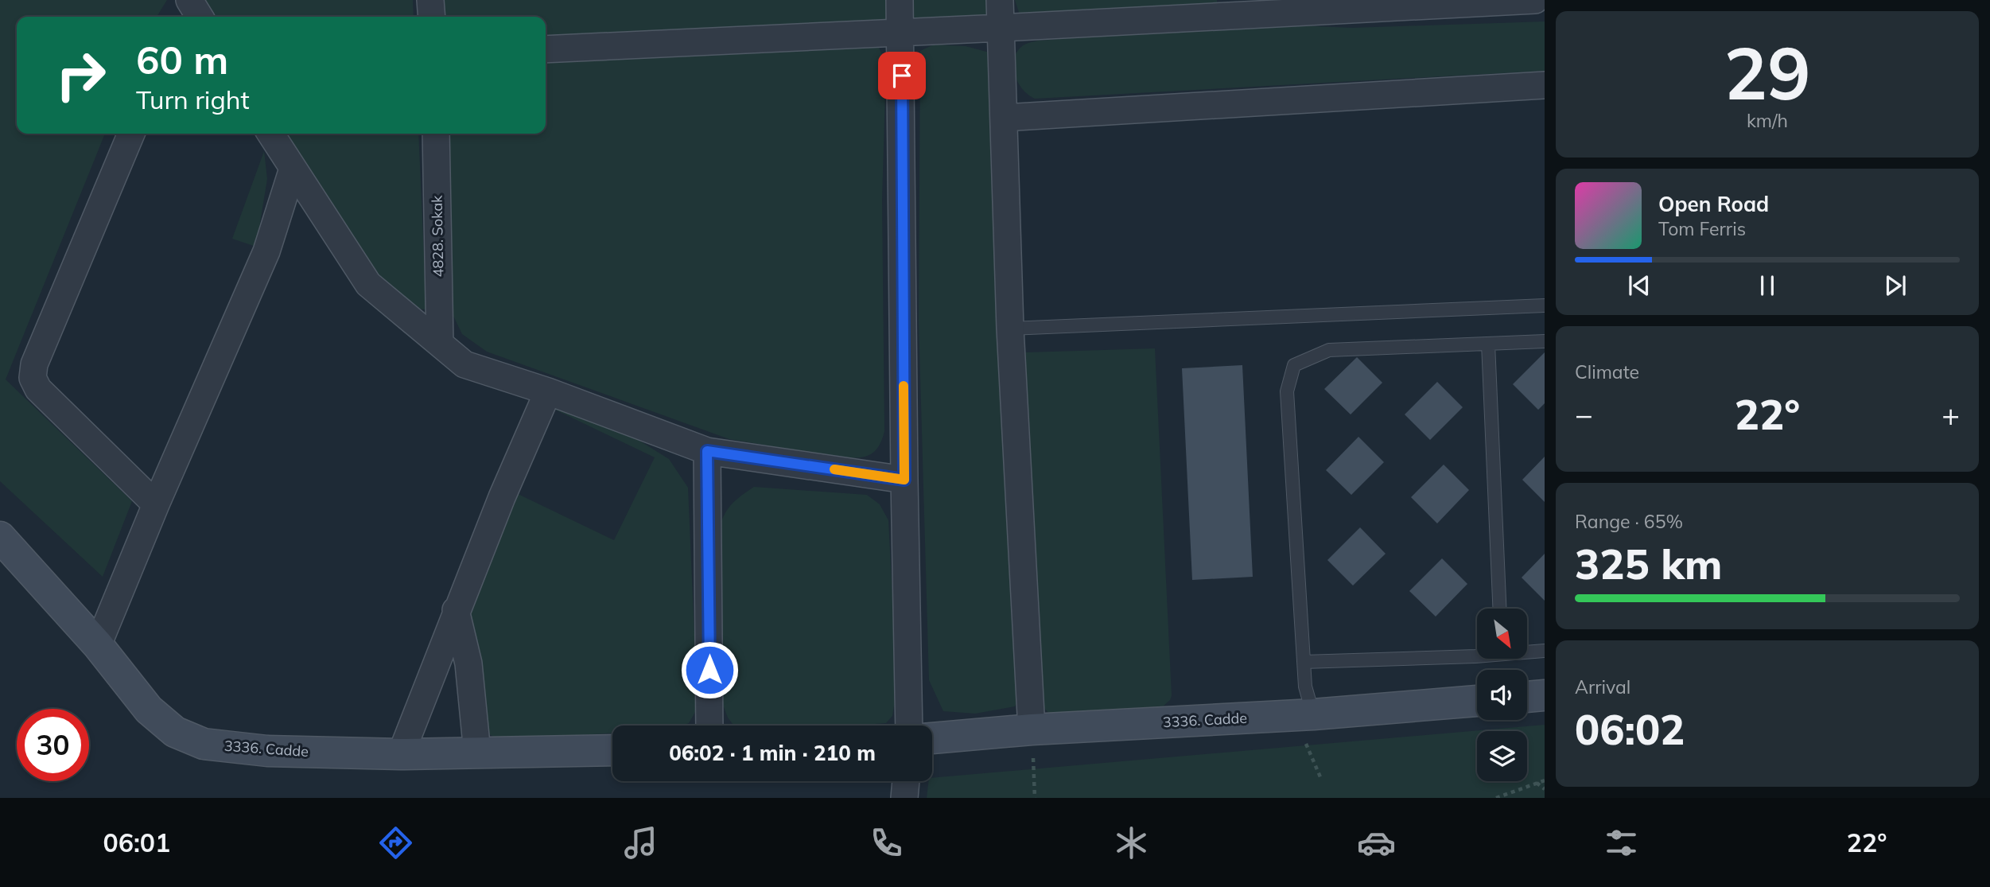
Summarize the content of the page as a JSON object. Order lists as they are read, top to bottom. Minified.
{"streets":{"street":["4828. Sokak","3336. Cadde"]},"north":"bottom right","page":{"tile":[["29","km/h"],"Climate",["Range · 65%","325 km"],["Arrival","06:02"]],"turn":["60 m","Turn right"],"song":["Open Road","Tom Ferris"],"heat":["−","22°","+"],"limit":"30","trip":"06:02 · 1 min · 210 m","tabs":["06:01","22°"]}}
